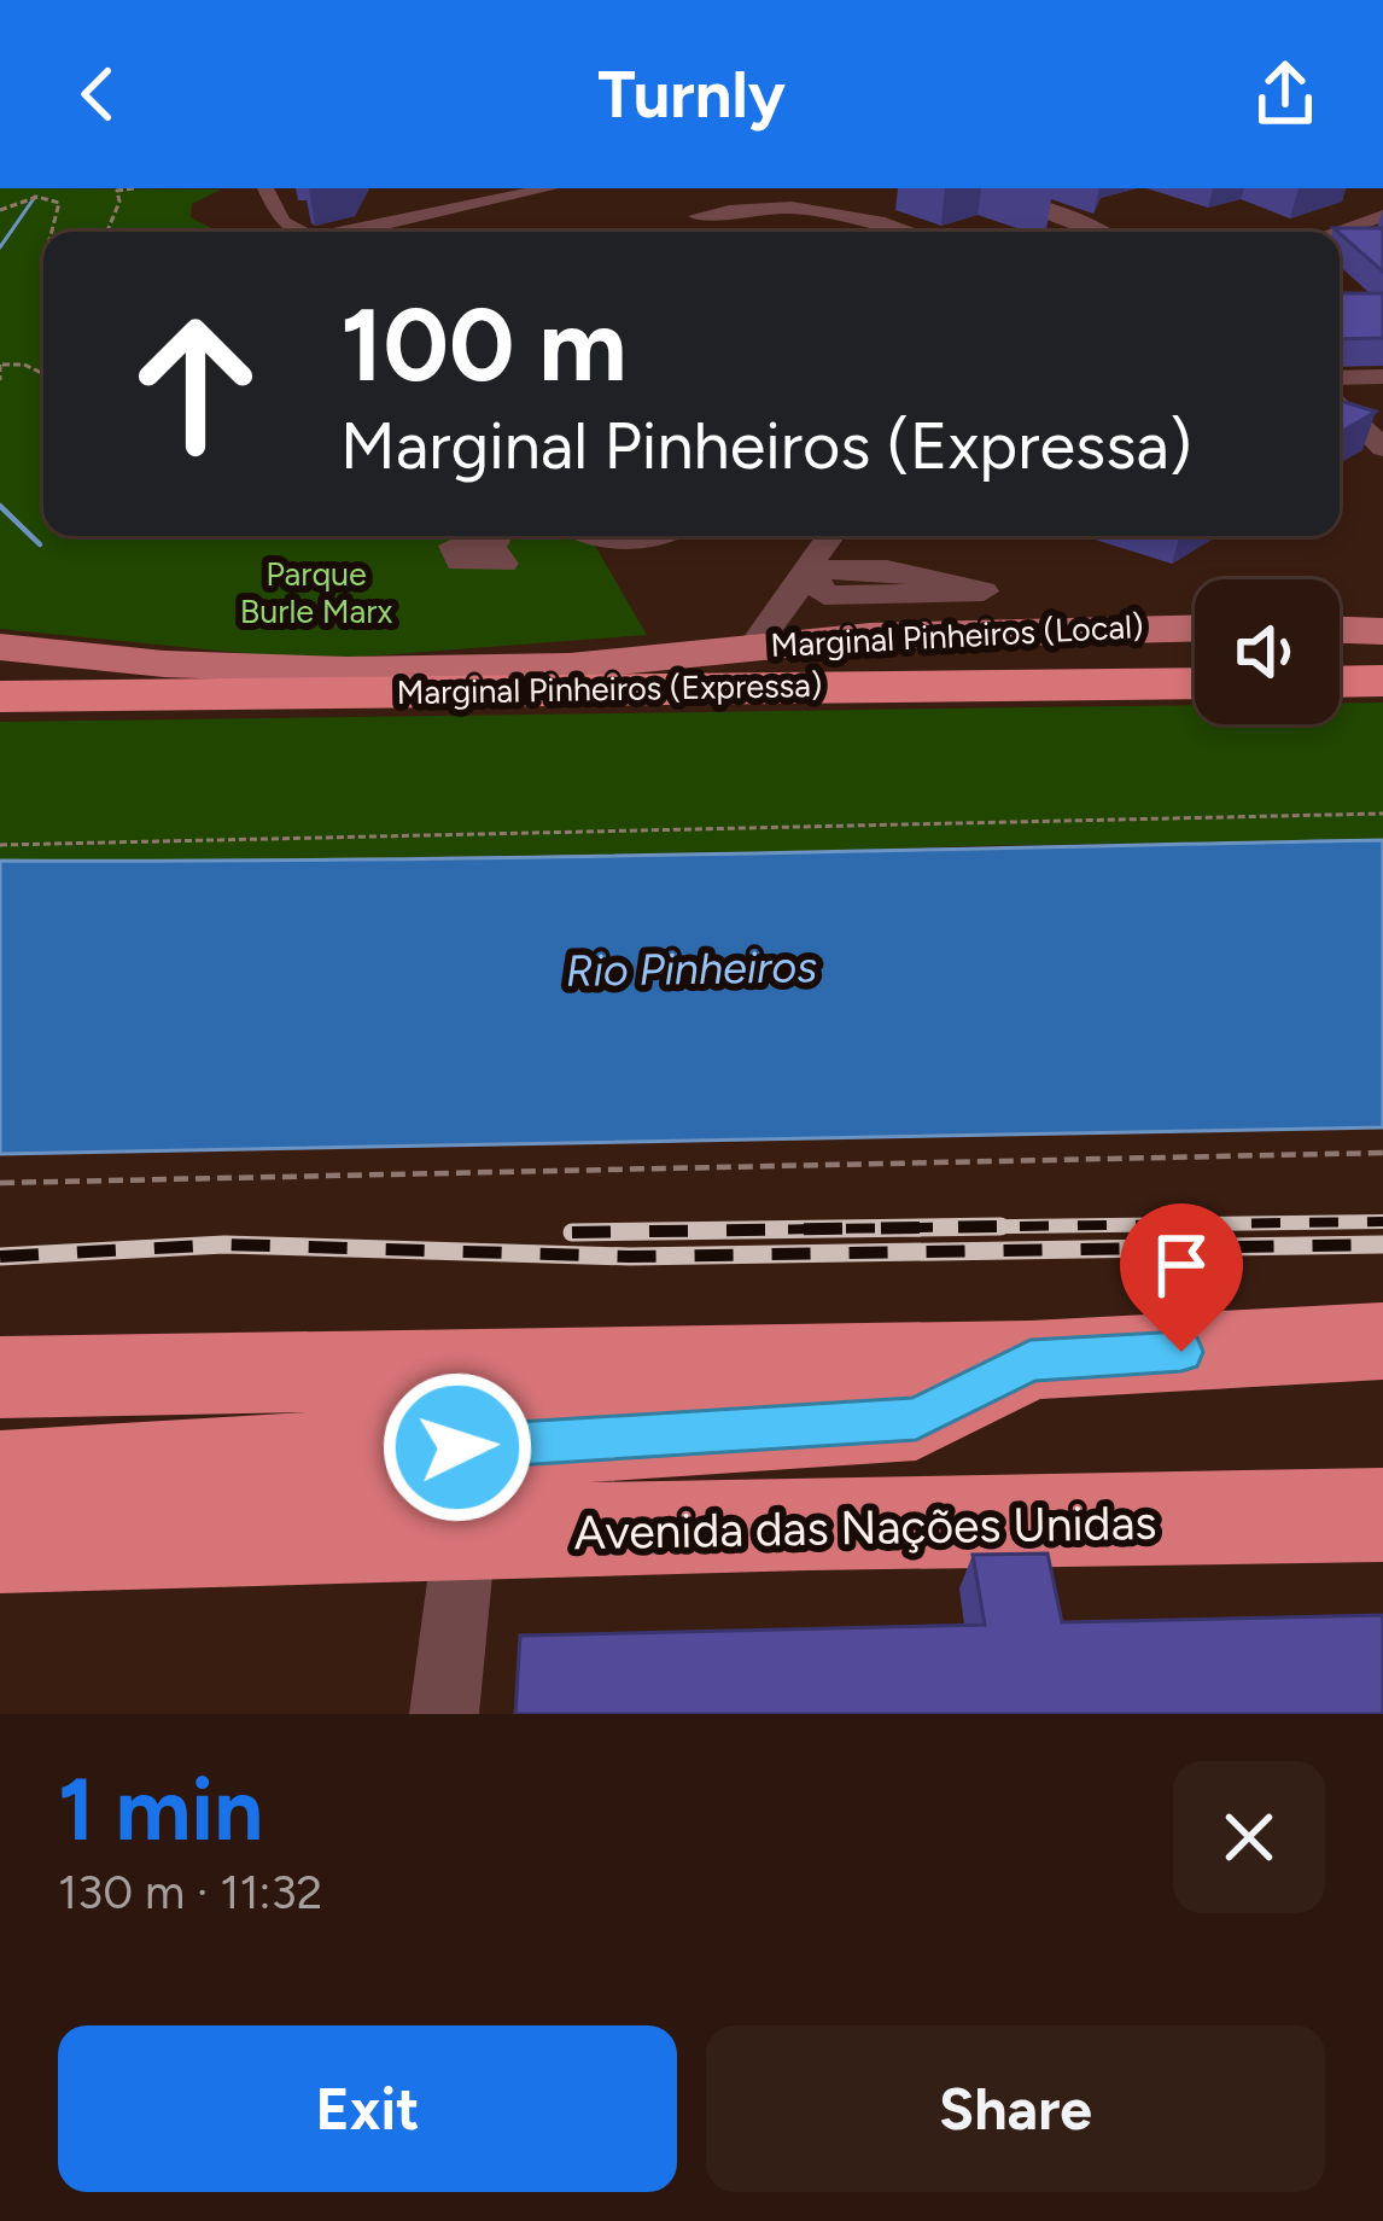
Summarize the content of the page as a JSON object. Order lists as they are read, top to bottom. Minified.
{"streets":{"highway":["Marginal Pinheiros (Expressa)","Avenida das Nações Unidas"],"main road":["Marginal Pinheiros (Local)"]},"water":["Rio Pinheiros"],"parks":["Parque Burle Marx"],"page":{"header":"Turnly","turn":["100 m","Marginal Pinheiros (Expressa)"],"heading":["1 min","130 m · 11:32"],"buttons":["Exit","Share"]}}
